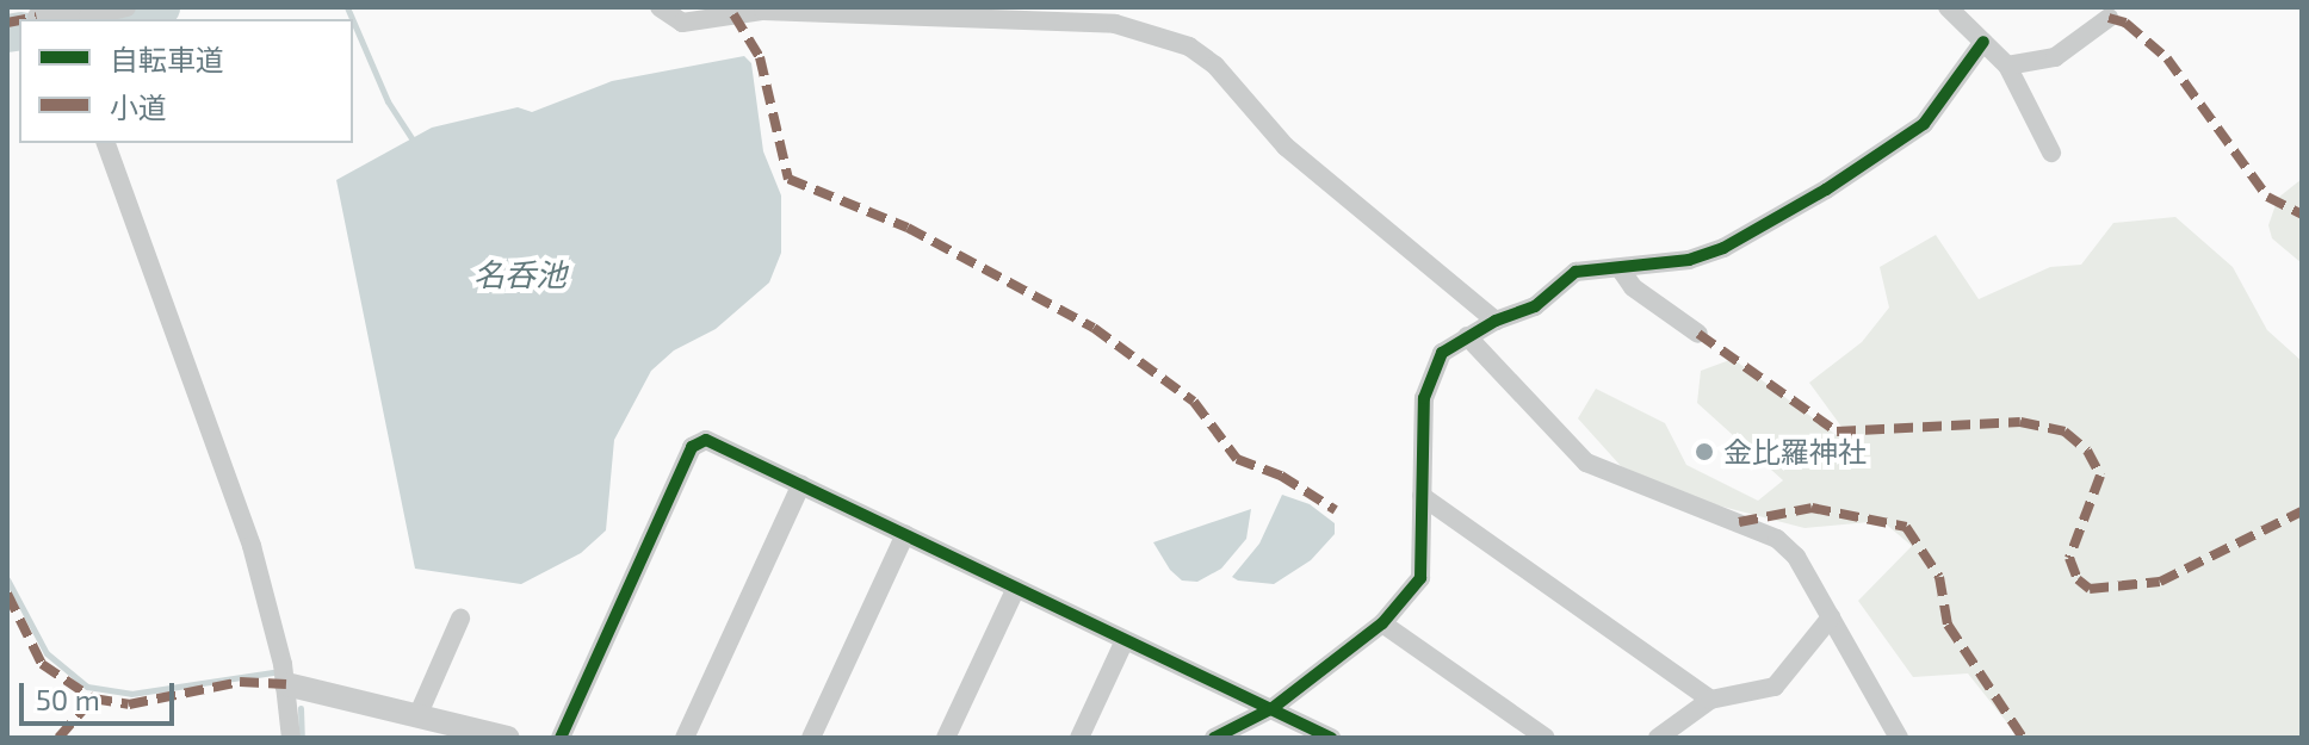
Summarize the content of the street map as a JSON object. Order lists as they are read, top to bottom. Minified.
{"water":["名呑池"],"places":["金比羅神社"],"legend":["自転車道","小道"],"scale_bar":"50 m"}
